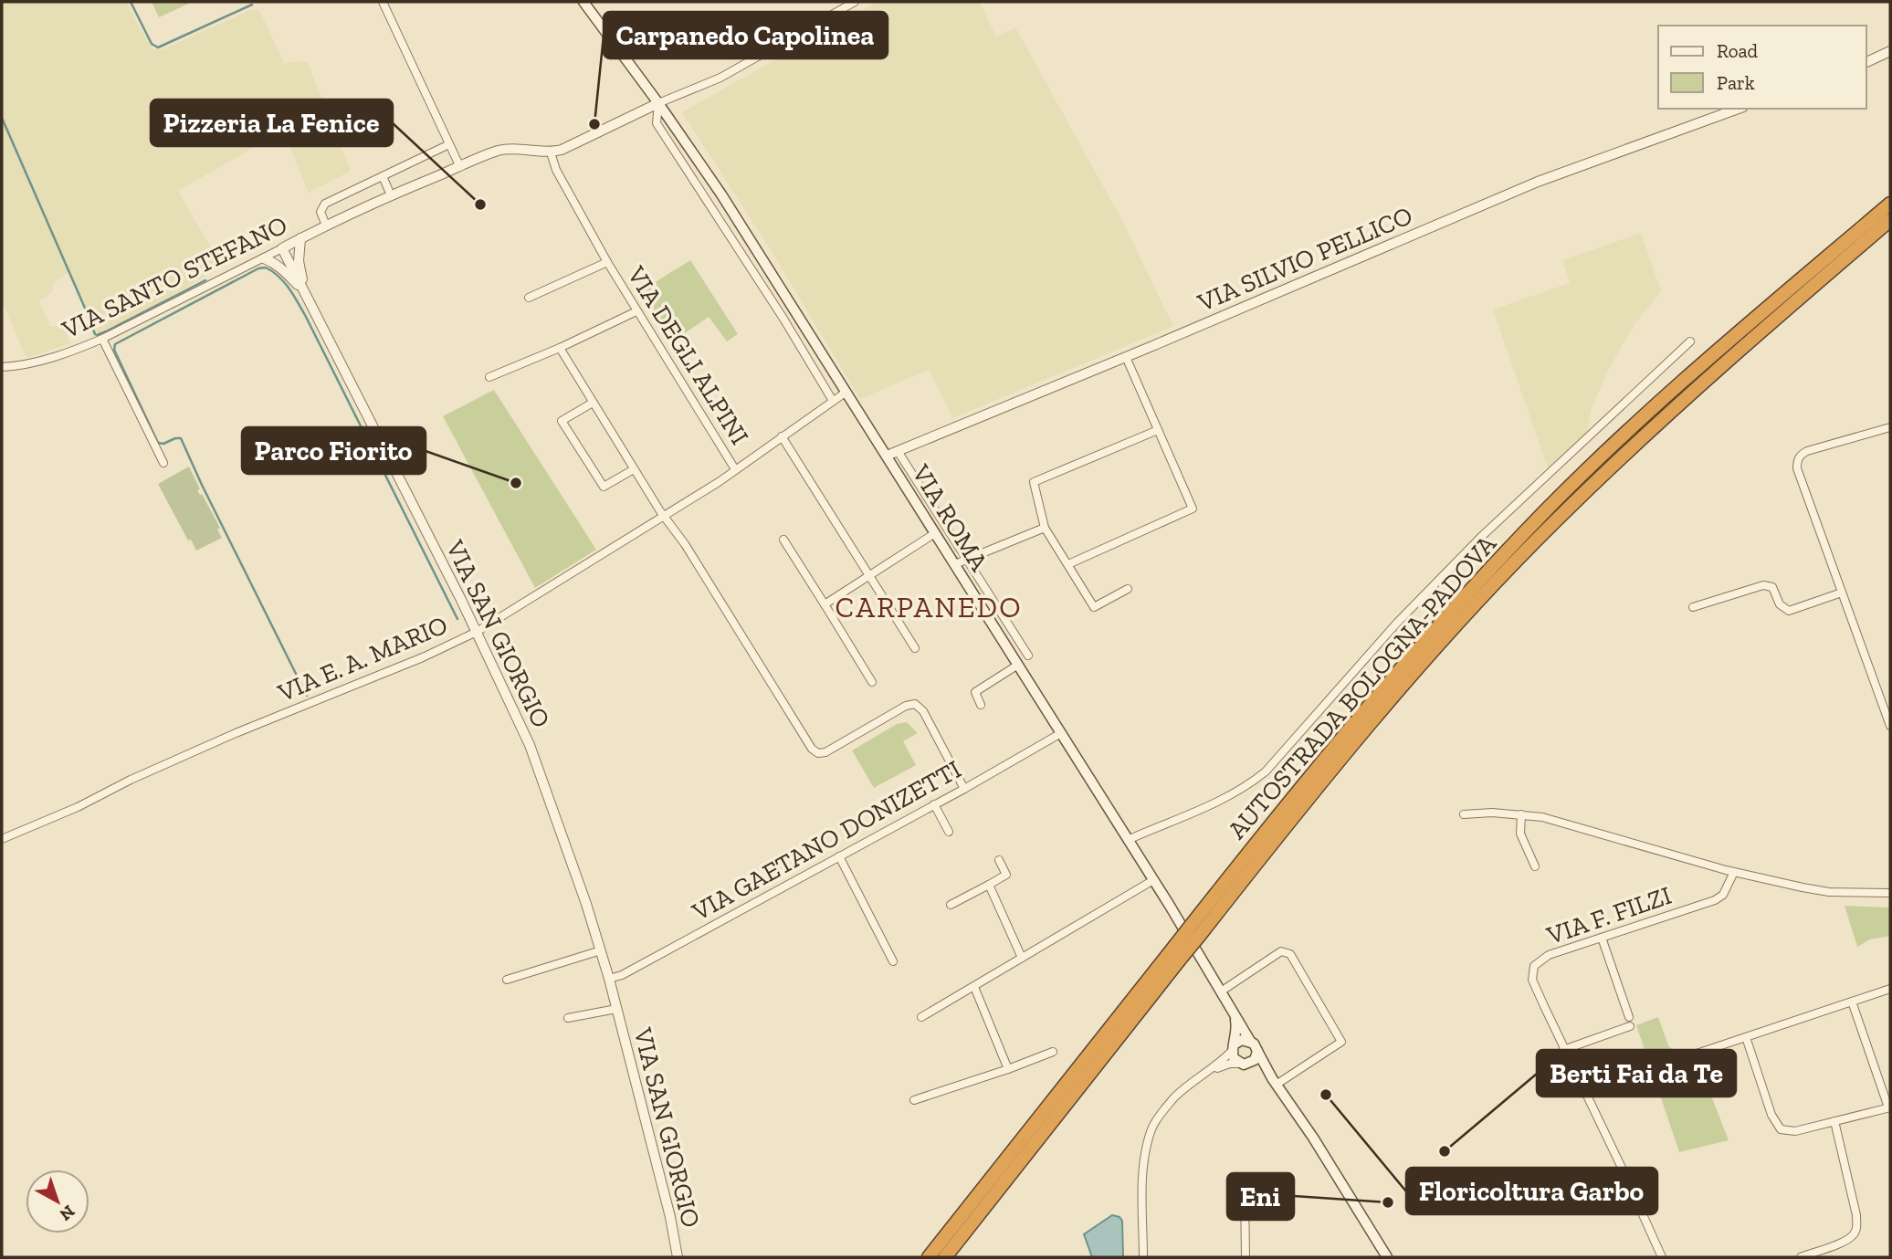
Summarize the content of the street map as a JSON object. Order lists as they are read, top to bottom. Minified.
{"streets":{"highway":["AUTOSTRADA BOLOGNA-PADOVA"],"main road":["VIA ROMA"],"street":["VIA SILVIO PELLICO","VIA SANTO STEFANO","VIA DEGLI ALPINI","VIA SAN GIORGIO","VIA E. A. MARIO","VIA GAETANO DONIZETTI","VIA F. FILZI"]},"crossings":[["VIA SILVIO PELLICO","VIA ROMA"],["VIA SANTO STEFANO","VIA DEGLI ALPINI"],["VIA SANTO STEFANO","VIA ROMA"],["VIA SANTO STEFANO","VIA SAN GIORGIO"],["VIA DEGLI ALPINI","VIA E. A. MARIO"],["VIA ROMA","VIA E. A. MARIO"],["VIA ROMA","VIA GAETANO DONIZETTI"],["VIA SAN GIORGIO","VIA E. A. MARIO"],["VIA SAN GIORGIO","VIA GAETANO DONIZETTI"]],"districts":["CARPANEDO"],"places":["Carpanedo Capolinea","Pizzeria La Fenice","Parco Fiorito","Floricoltura Garbo","Berti Fai da Te","Eni"],"legend":["Road","Park"],"north":"bottom right"}
